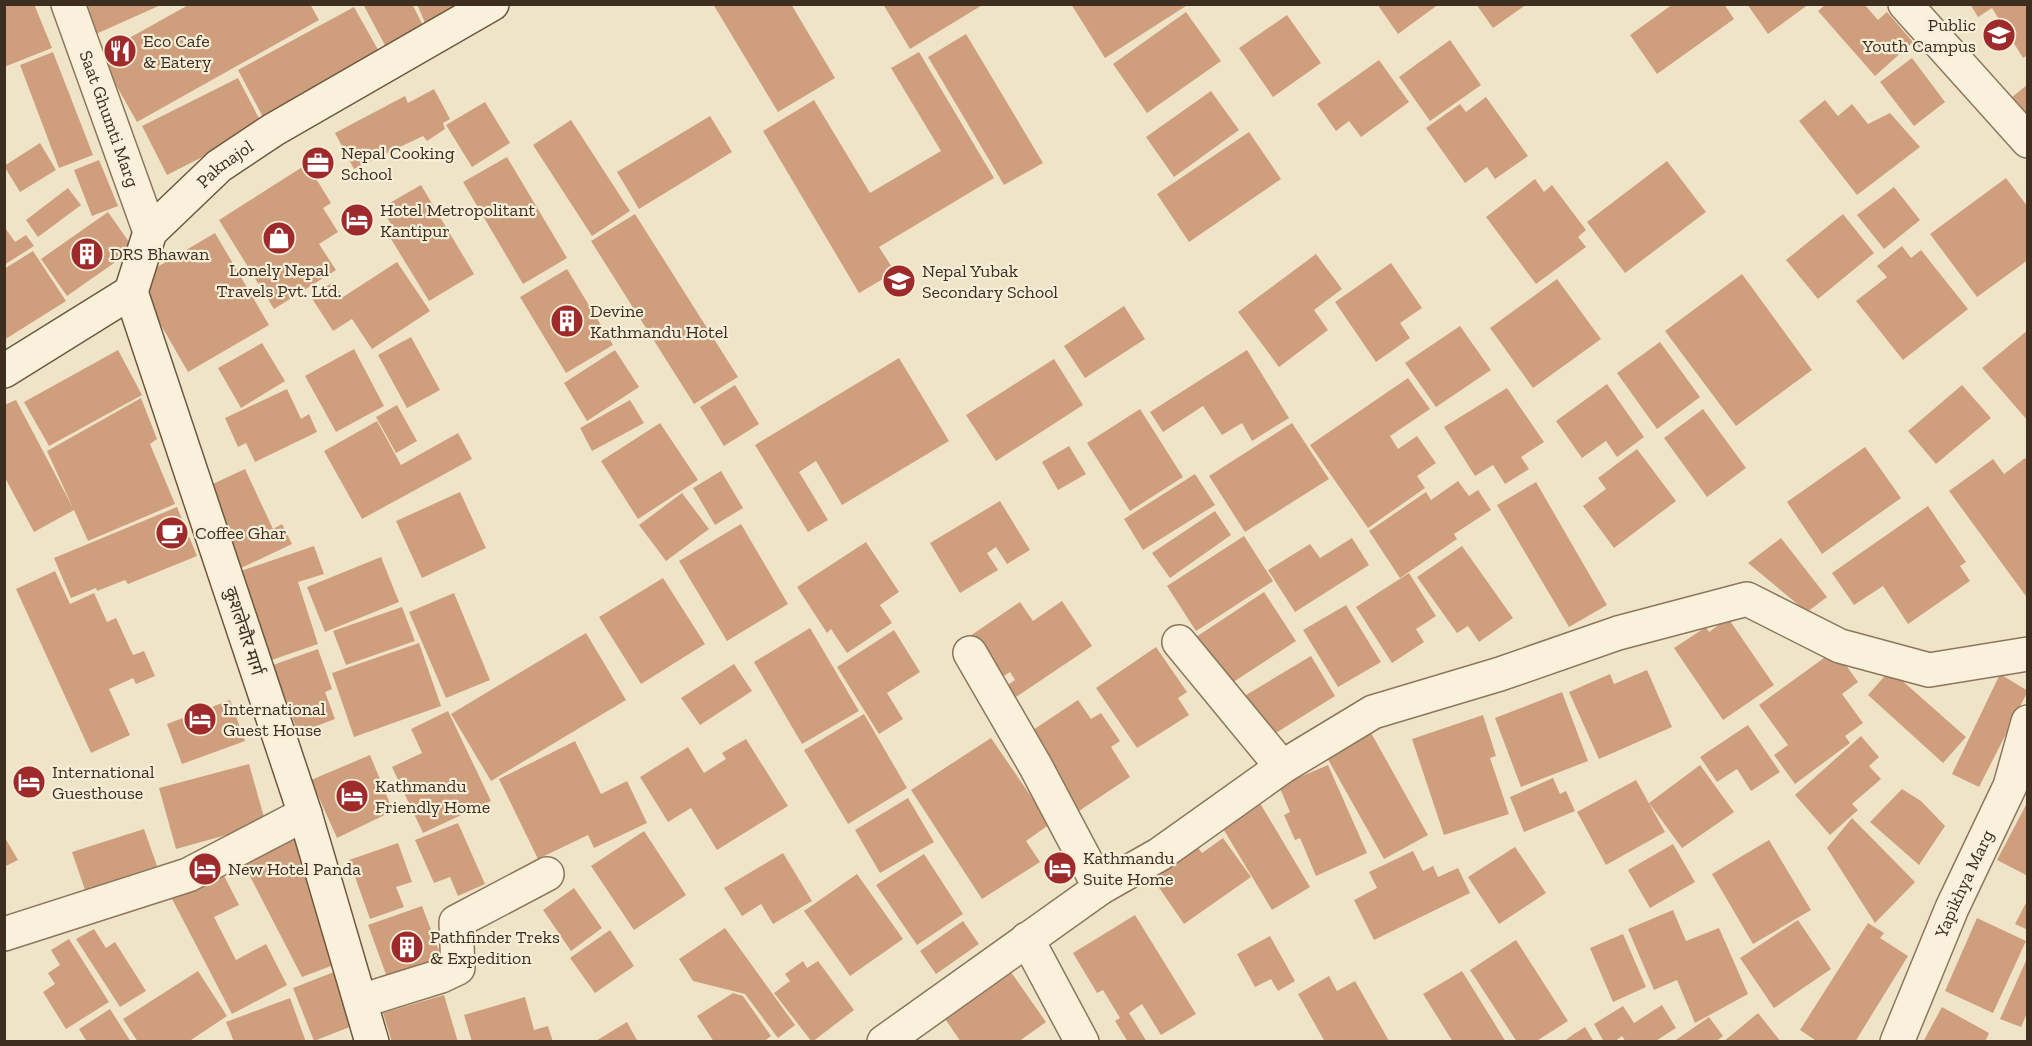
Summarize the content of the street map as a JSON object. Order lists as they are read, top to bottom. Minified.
{"streets":{"street":["Saat Ghumti Marg","Paknajol","कुशलेचौर मार्ग","Yapikhya Marg"]},"crossings":[["Saat Ghumti Marg","Paknajol"],["Paknajol","कुशलेचौर मार्ग"]],"places":{"school or university":["Public Youth Campus","Nepal Yubak Secondary School"],"restaurant":["Eco Cafe & Eatery"],"office":["Nepal Cooking School"],"hotel":["Hotel Metropolitant Kantipur","International Guest House","International Guesthouse","Kathmandu Friendly Home","Kathmandu Suite Home","New Hotel Panda"],"shop":["Lonely Nepal Travels Pvt. Ltd."],"building":["DRS Bhawan","Devine Kathmandu Hotel","Pathfinder Treks & Expedition"],"cafe":["Coffee Ghar"]}}
